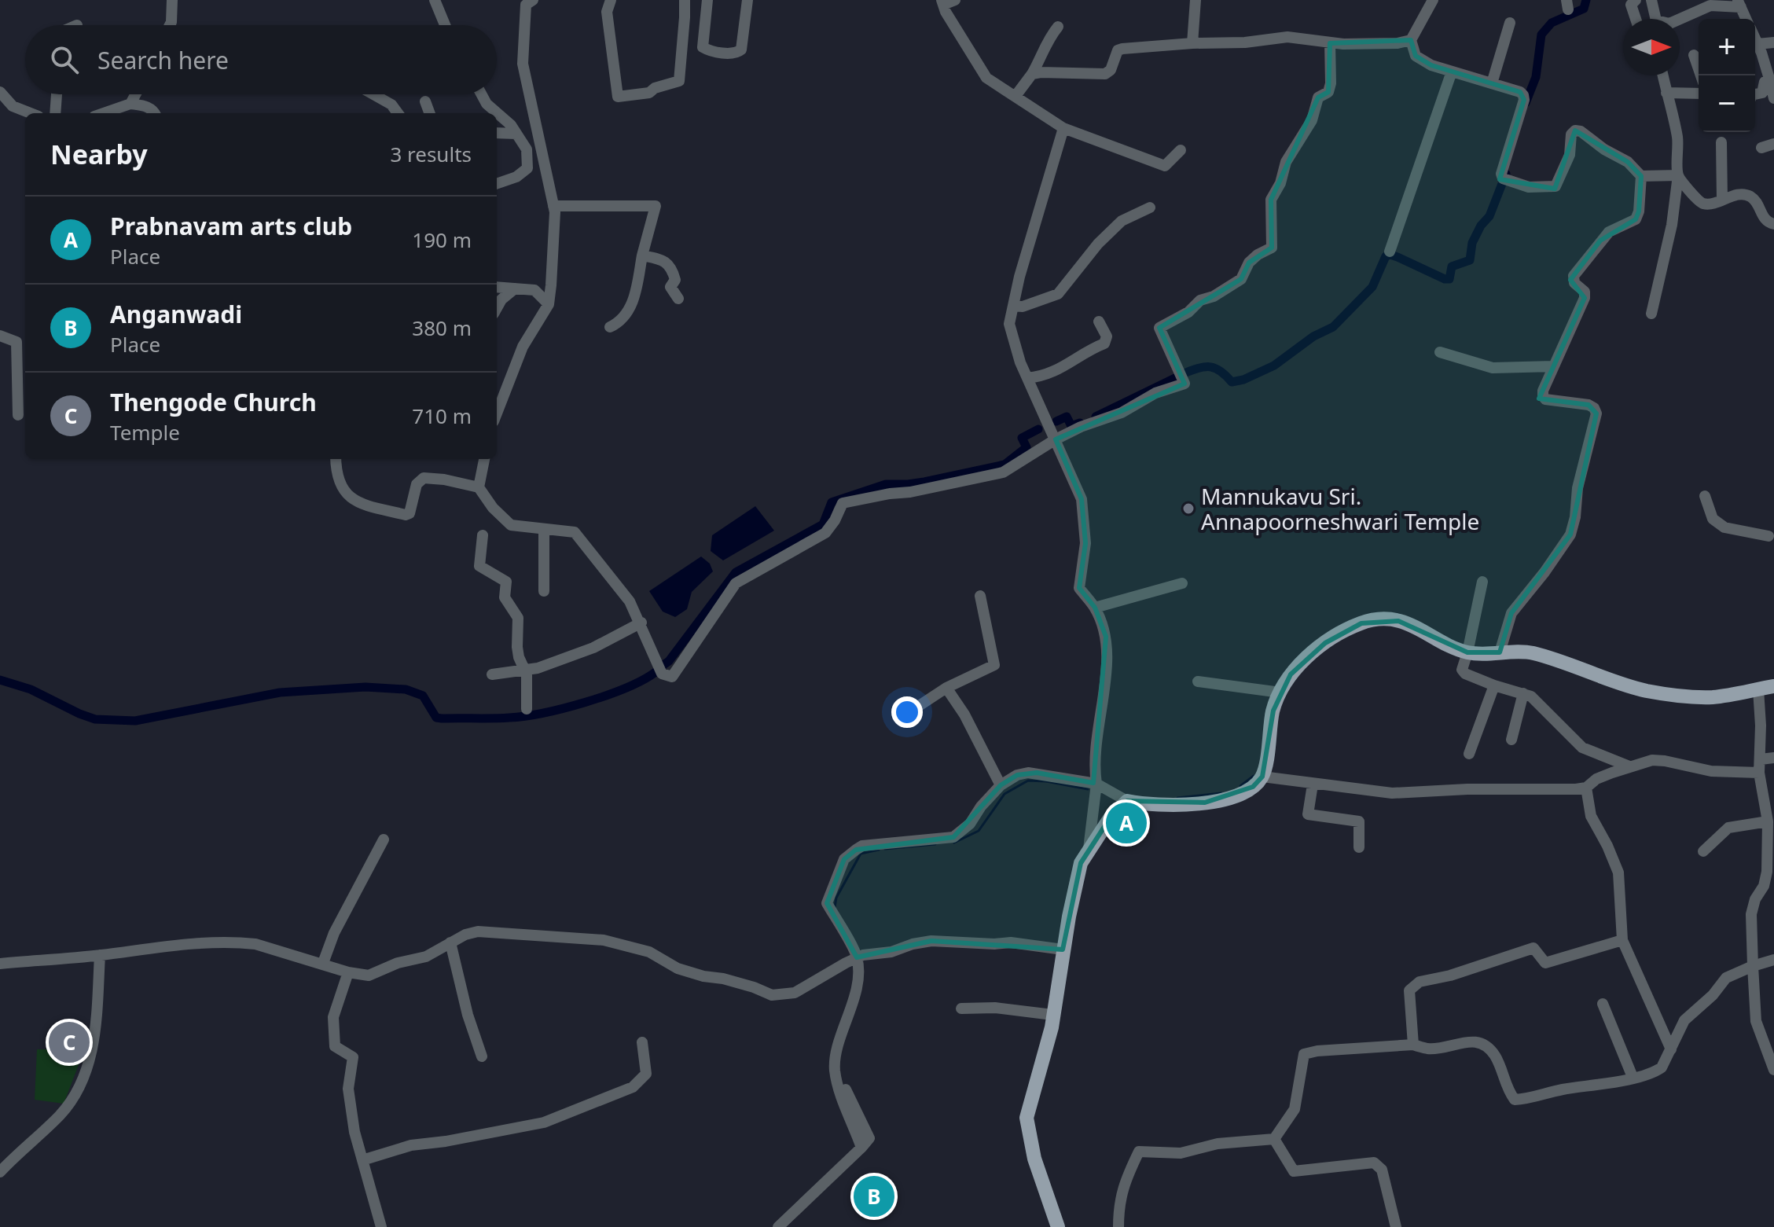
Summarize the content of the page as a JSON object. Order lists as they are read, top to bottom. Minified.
{"places":["Mannukavu Sri. Annapoorneshwari Temple"],"north":"right","page":{"map_buttons":["+","−"],"search":"Search here","heading":["Nearby","3 results"],"list":[{"mark":"A","name":"Prabnavam arts club","note":"Place","value":"190 m"},{"mark":"B","name":"Anganwadi","note":"Place","value":"380 m"},{"mark":"C","name":"Thengode Church","note":"Temple","value":"710 m"}],"pins":["A","C","B"]}}
